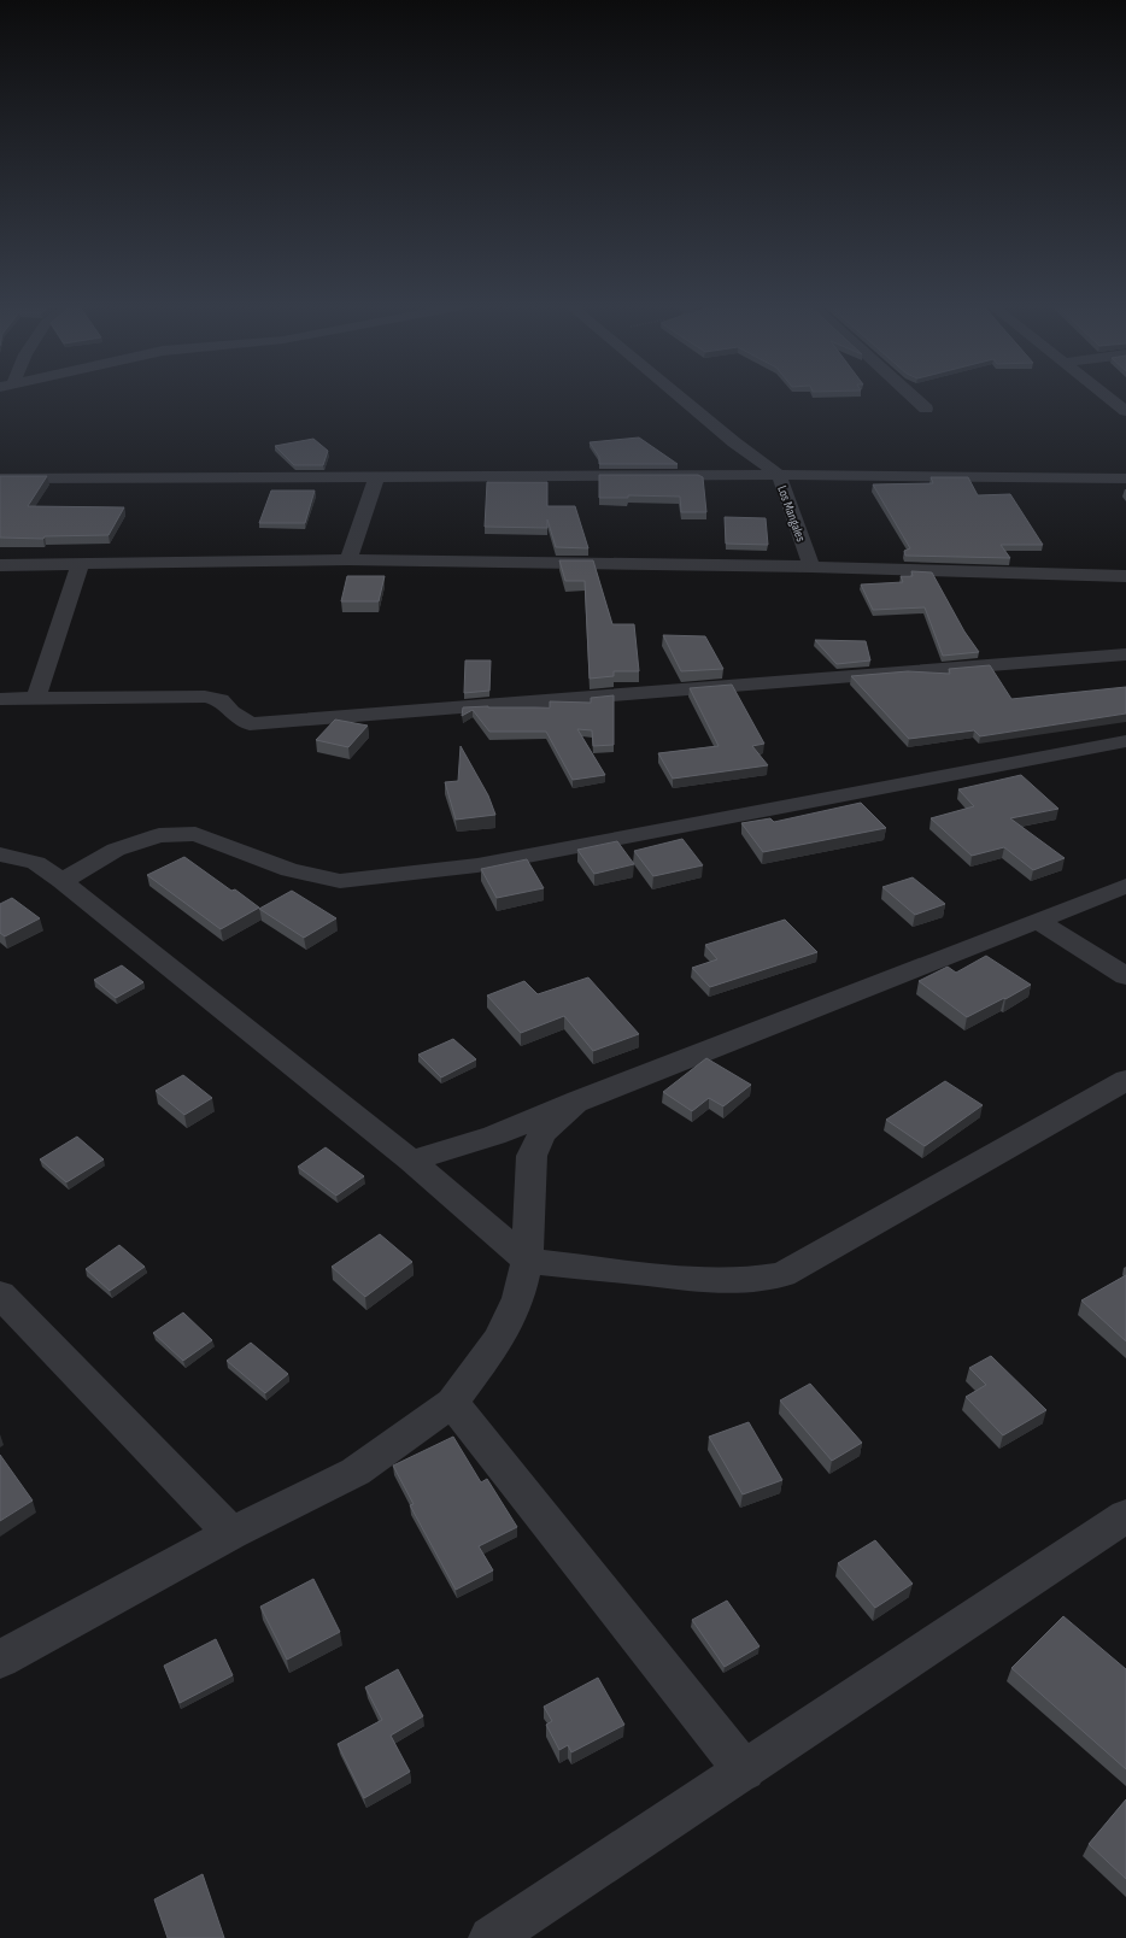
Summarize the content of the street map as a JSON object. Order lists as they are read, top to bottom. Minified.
{"streets":{"street":["Los Mangales"]}}
